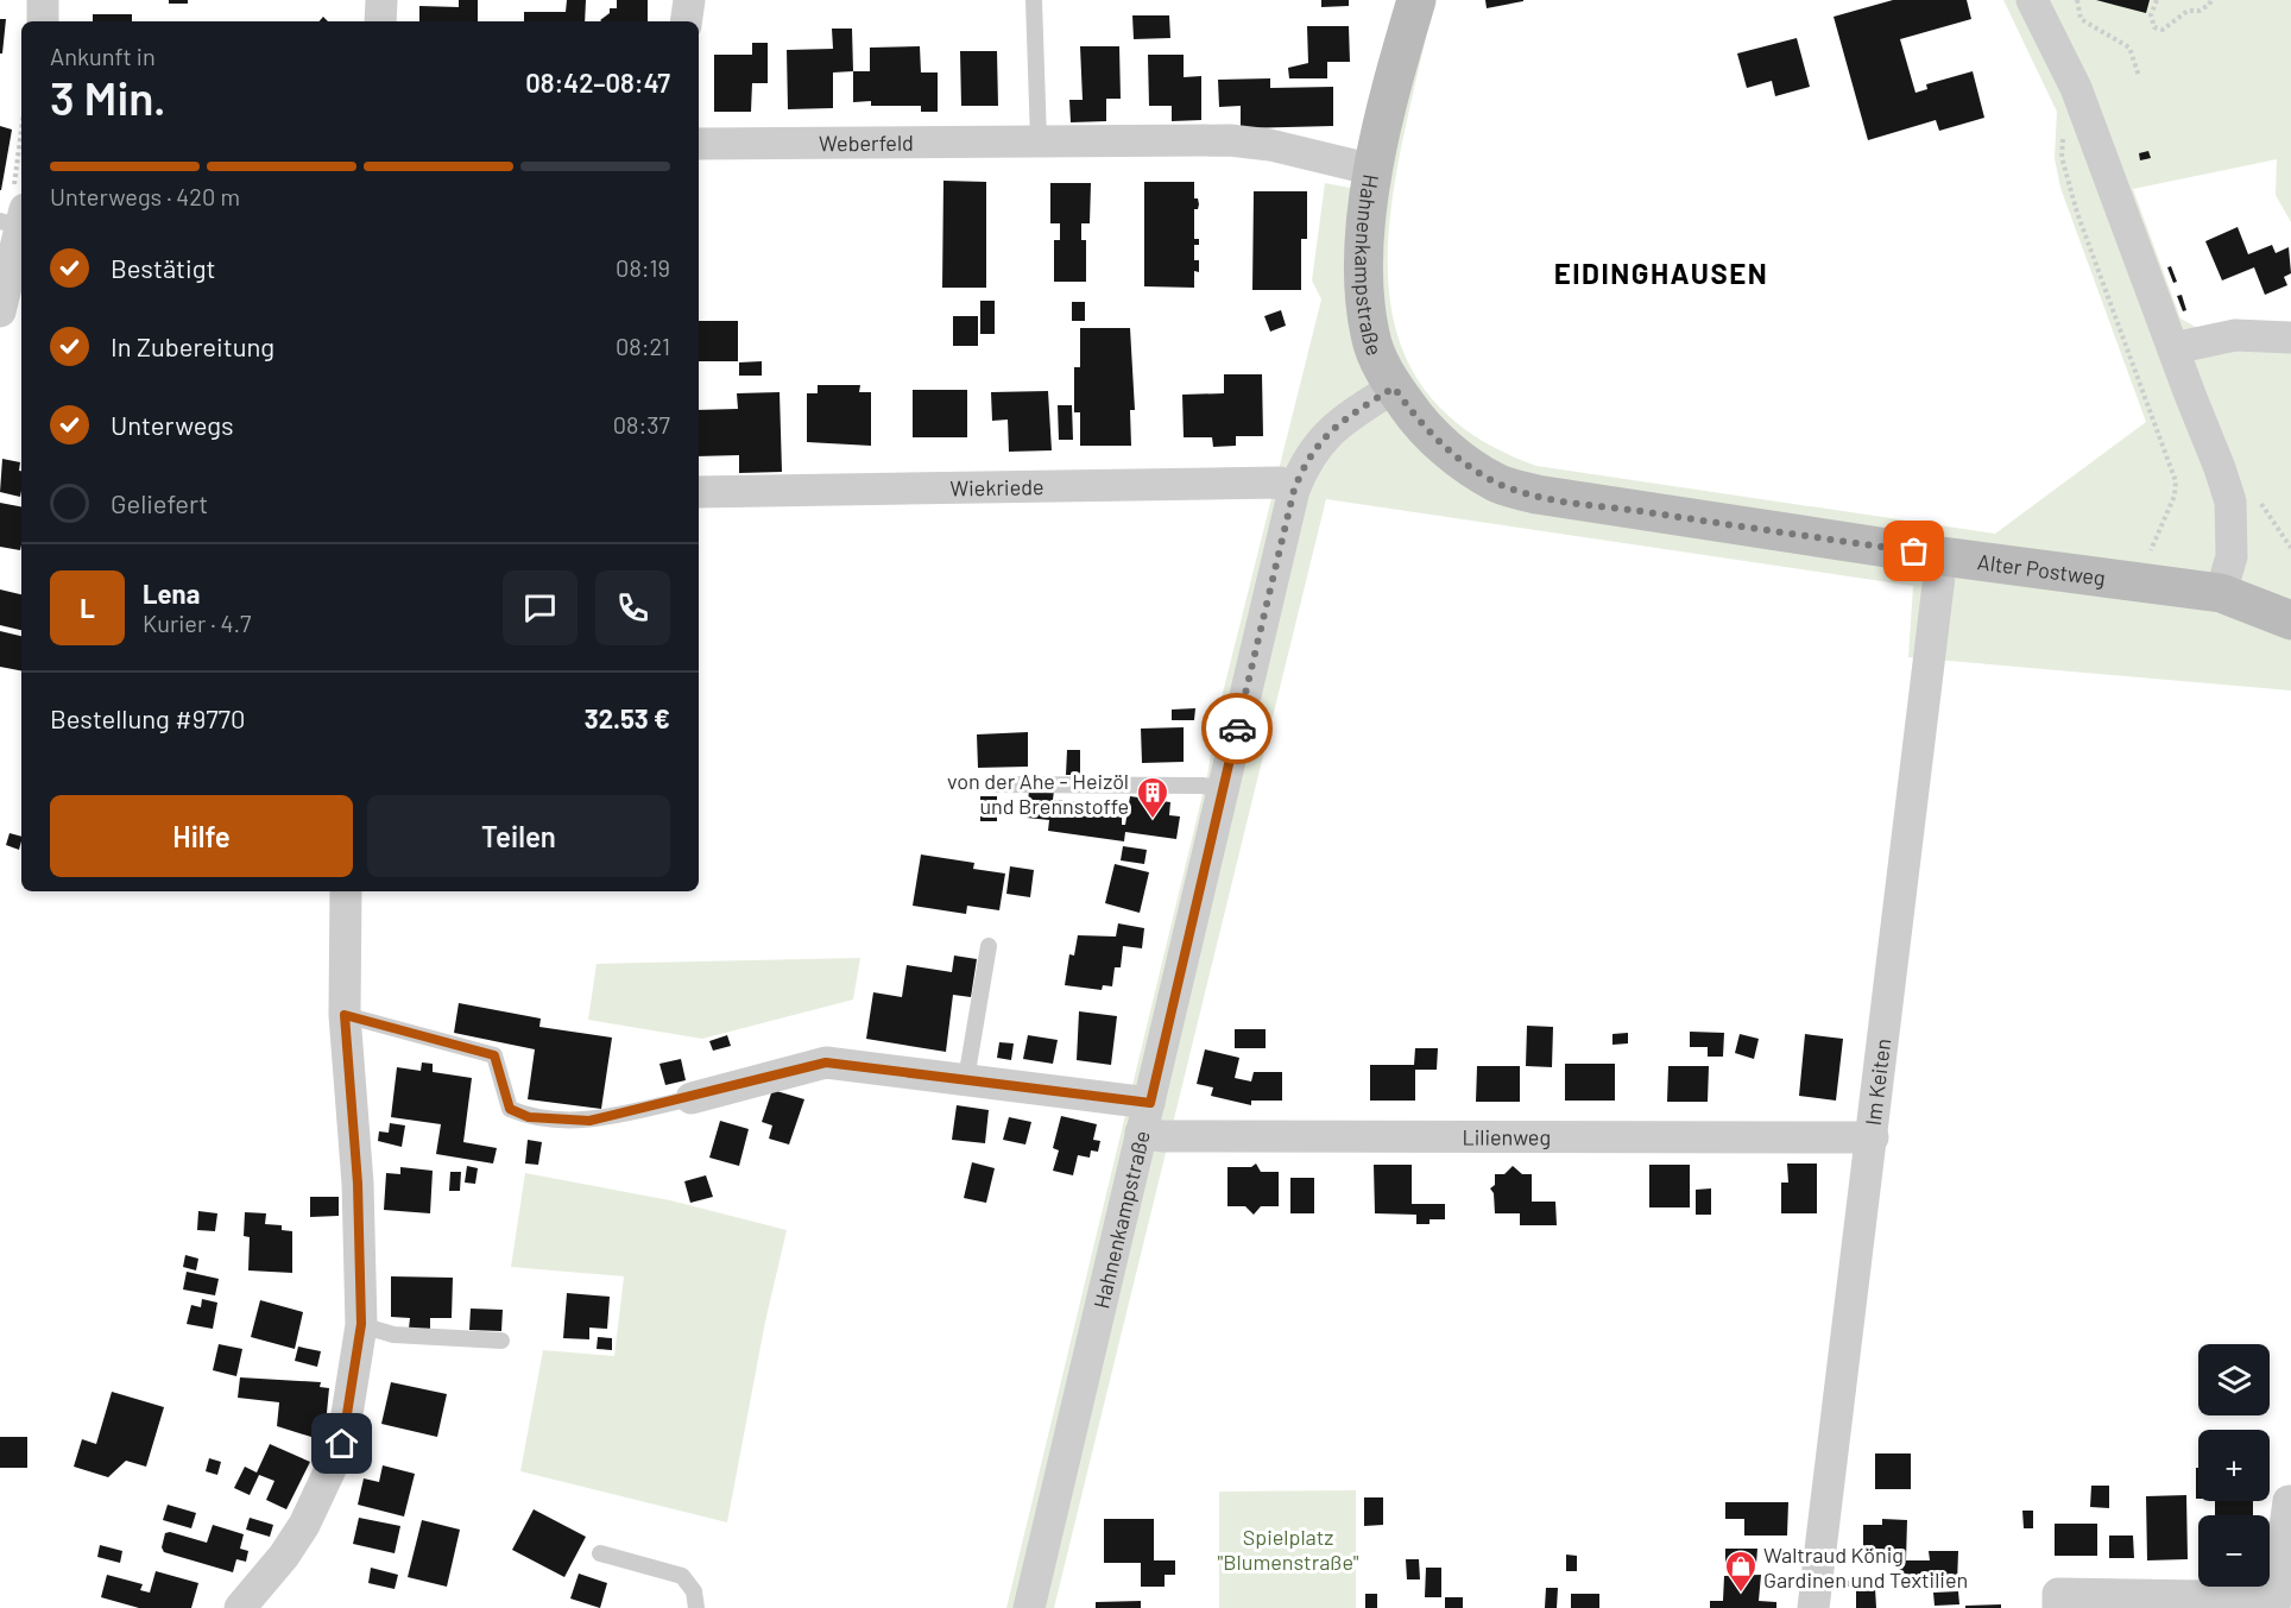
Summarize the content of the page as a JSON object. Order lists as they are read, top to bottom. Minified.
{"streets":{"street":["Weberfeld","Hahnenkampstraße","Wiekriede","Alter Postweg","Im Keiten","Lilienweg"]},"crossings":[["Weberfeld","Hahnenkampstraße"],["Hahnenkampstraße","Wiekriede"],["Hahnenkampstraße","Alter Postweg"],["Hahnenkampstraße","Lilienweg"],["Alter Postweg","Im Keiten"],["Im Keiten","Lilienweg"]],"districts":["EIDINGHAUSEN"],"parks":["Spielplatz \"Blumenstraße\""],"places":{"building":["von der Ahe - Heizöl und Brennstoffe"],"shop":["Waltraud König Gardinen und Textilien"]},"page":{"heading":["3 Min.","Ankunft in","08:42–08:47"],"panel":["Lena","Kurier · 4.7","Bestellung #9770","32.53 €"],"bar":"Unterwegs · 420 m","list":[["Bestätigt","08:19"],["In Zubereitung","08:21"],["Unterwegs","08:37"],"Geliefert"],"round":"L","buttons":["Hilfe","Teilen"],"map_buttons":["+","−"]}}
